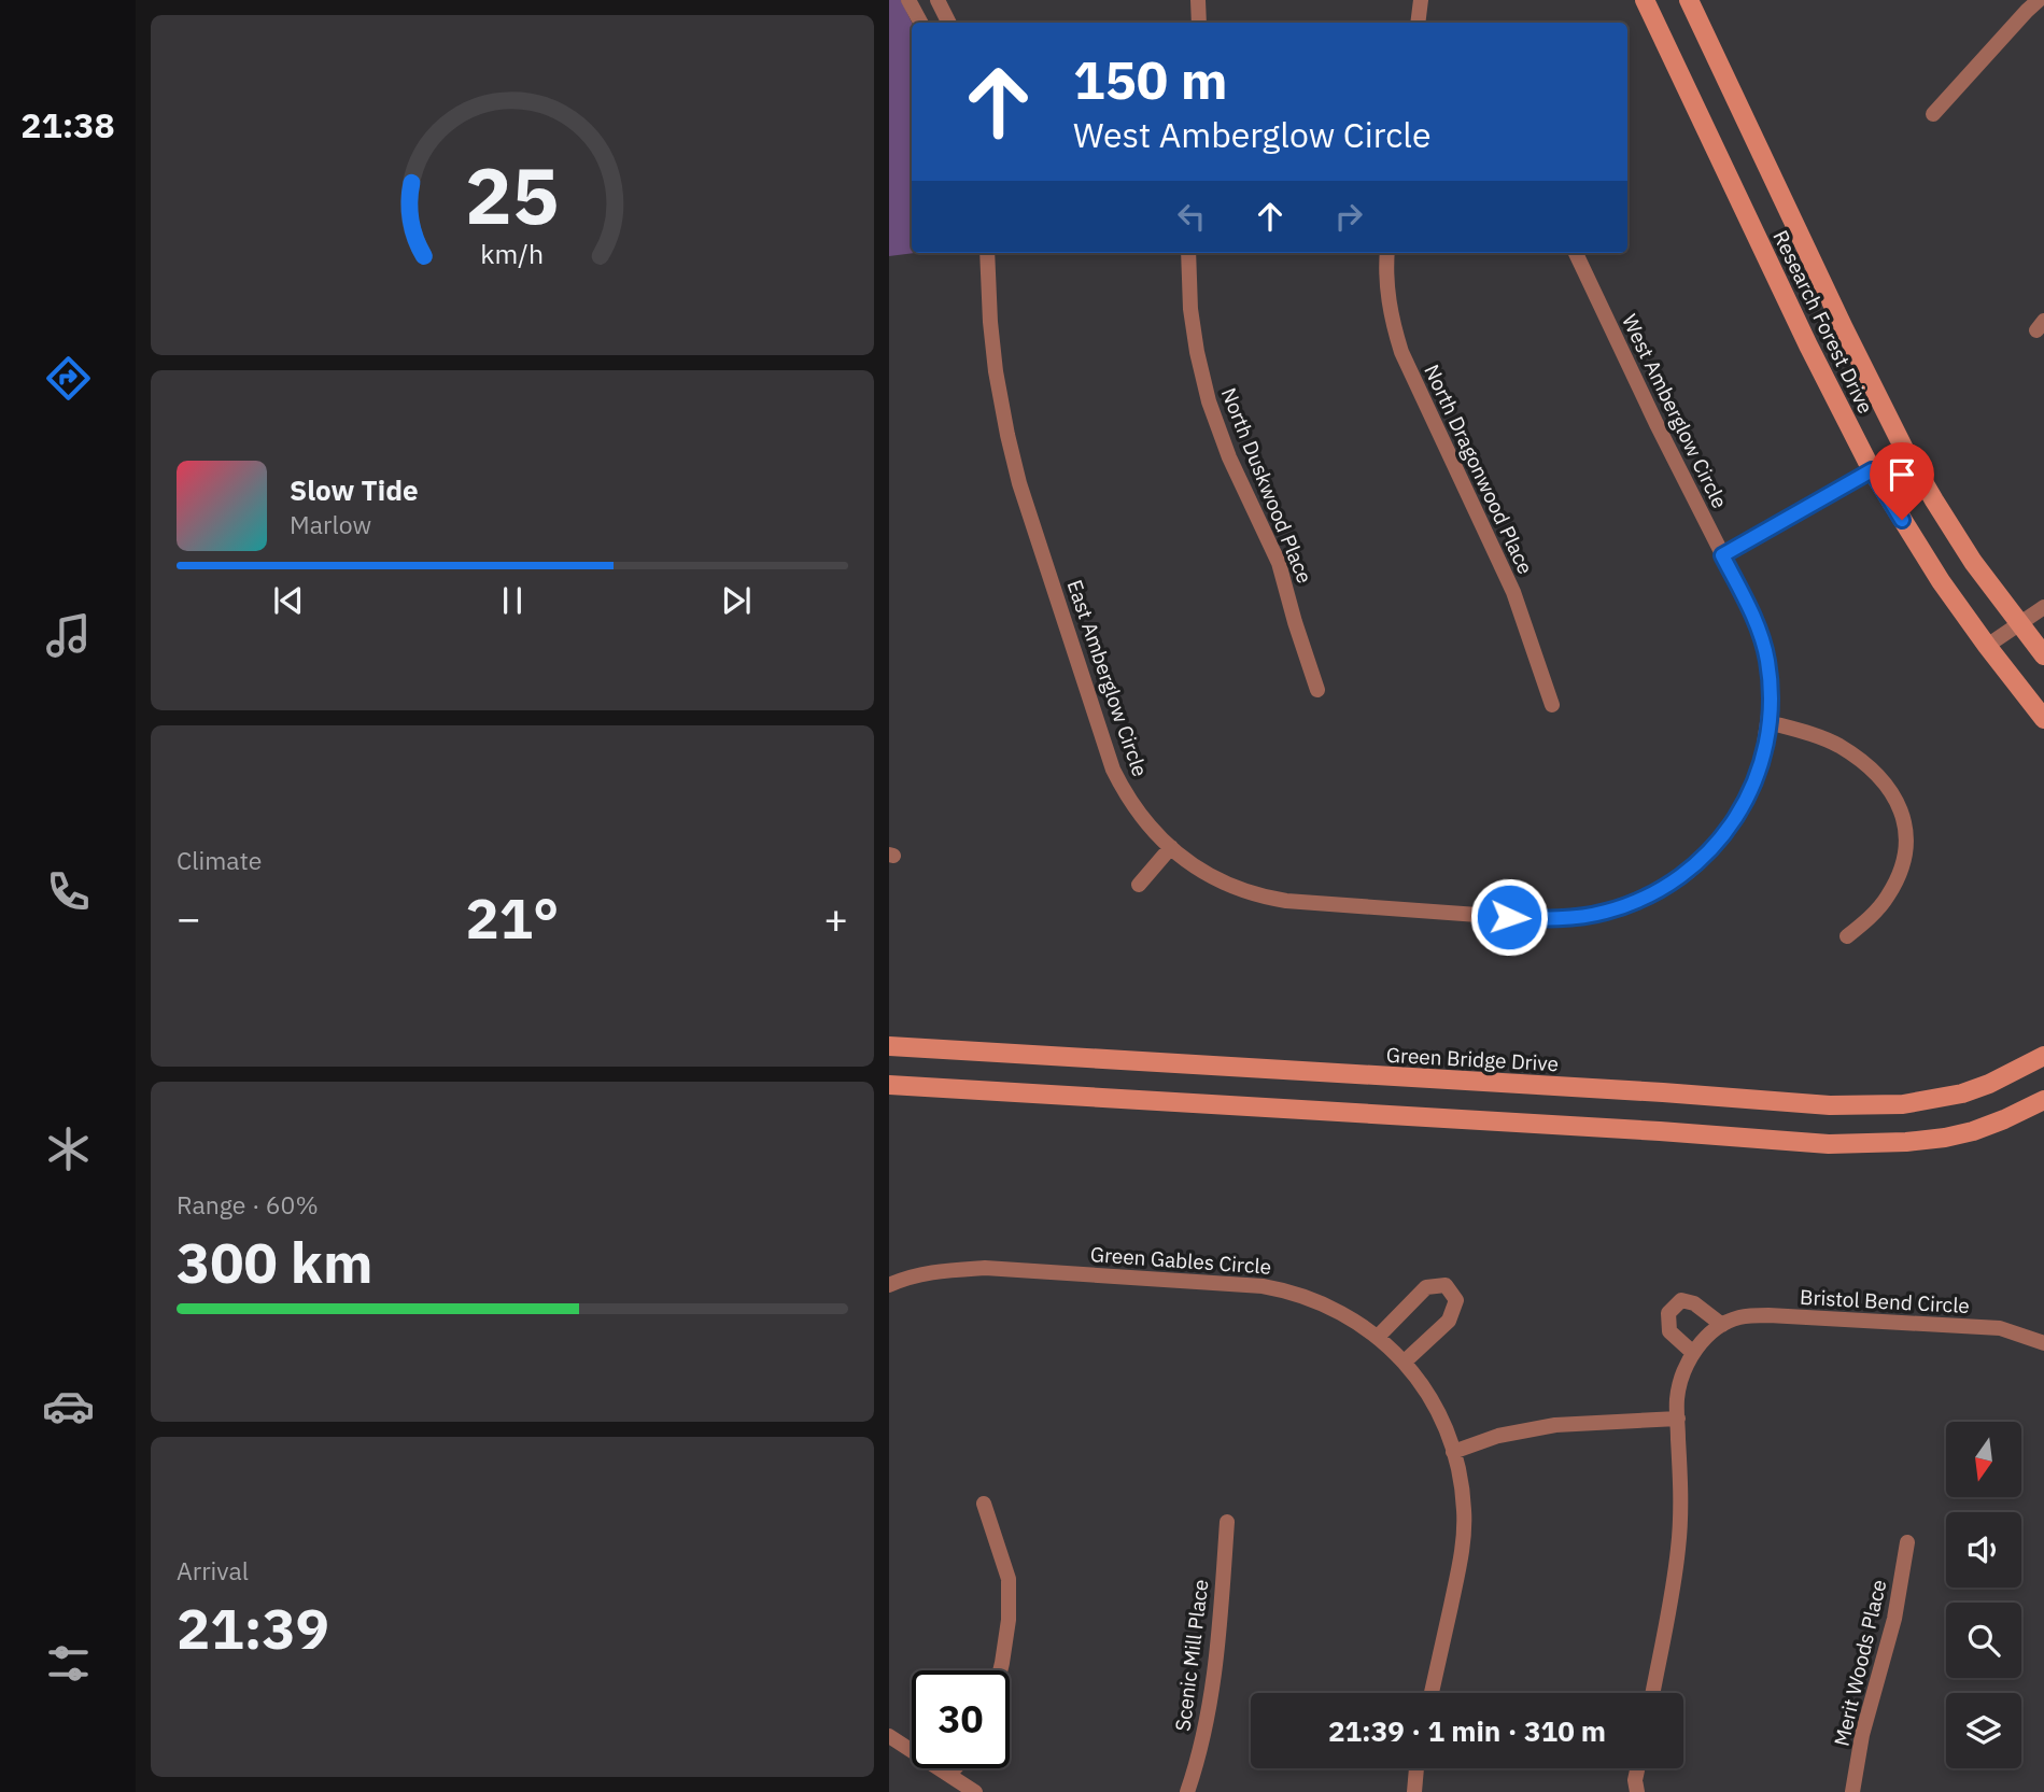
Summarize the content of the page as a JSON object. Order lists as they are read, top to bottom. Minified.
{"streets":{"main road":["Research Forest Drive","Green Bridge Drive"],"street":["West Amberglow Circle","North Dragonwood Place","North Duskwood Place","East Amberglow Circle","Green Gables Circle","Bristol Bend Circle","Scenic Mill Place","Merit Woods Place"]},"crossings":[["West Amberglow Circle","East Amberglow Circle"]],"north":"bottom","page":{"tabs":"21:38","turn":["150 m","West Amberglow Circle"],"song":["Slow Tide","Marlow"],"tile":["Climate",["Range · 60%","300 km"],["Arrival","21:39"]],"heat":["−","21°","+"],"limit":"30","trip":"21:39 · 1 min · 310 m","gauge":["25","km/h"]}}
